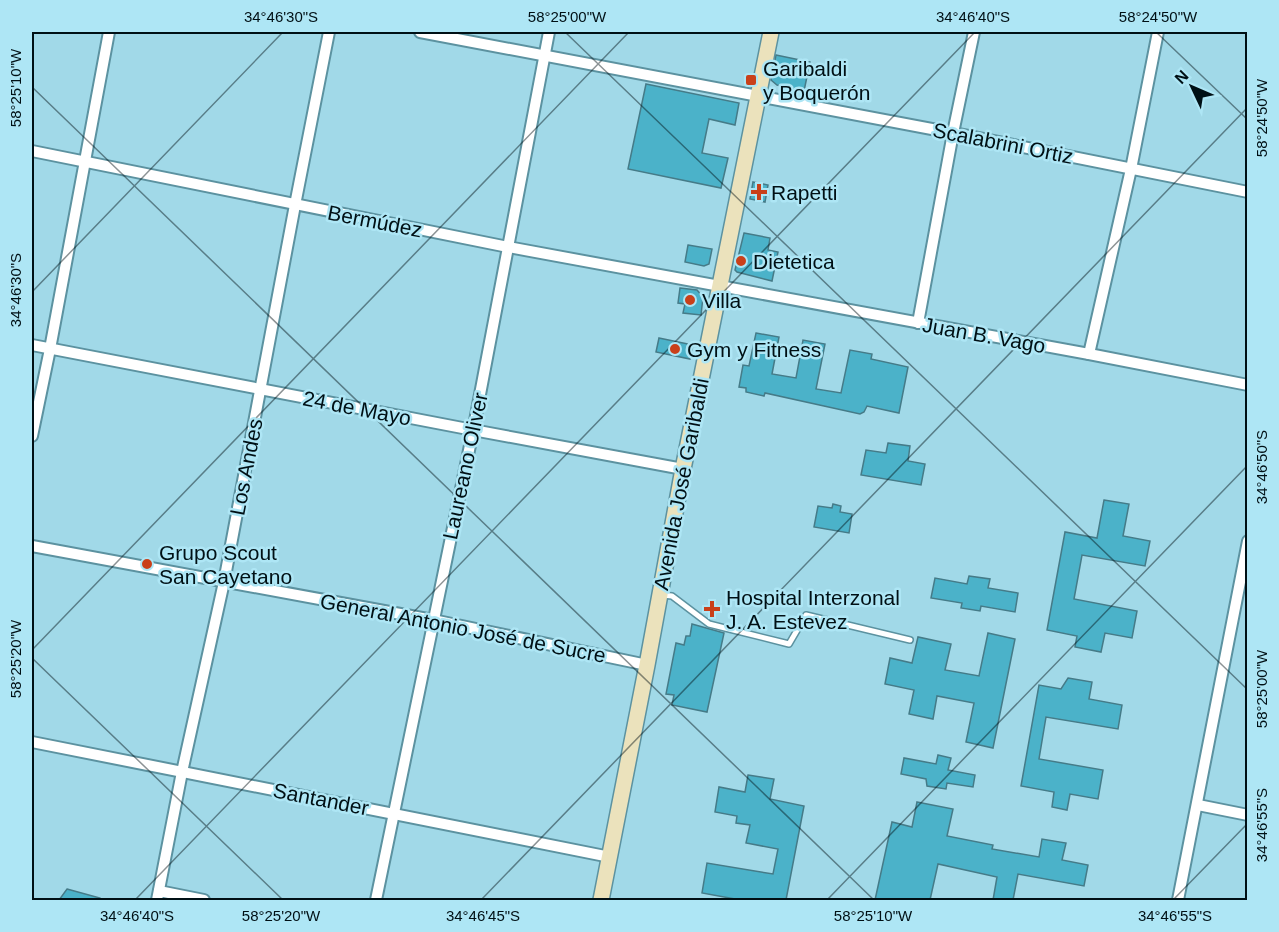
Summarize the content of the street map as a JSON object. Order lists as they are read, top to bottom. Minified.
{"streets":{"main road":["Avenida José Garibaldi"],"street":["Scalabrini Ortiz","Bermúdez","Juan B. Vago","24 de Mayo","Laureano Oliver","Los Andes","General Antonio José de Sucre","Santander"]},"crossings":[["Scalabrini Ortiz","Laureano Oliver"],["Scalabrini Ortiz","Avenida José Garibaldi"],["Bermúdez","Juan B. Vago"],["Bermúdez","Laureano Oliver"],["Bermúdez","Los Andes"],["Bermúdez","Avenida José Garibaldi"],["Juan B. Vago","Avenida José Garibaldi"],["24 de Mayo","Laureano Oliver"],["24 de Mayo","Los Andes"],["24 de Mayo","Avenida José Garibaldi"],["Laureano Oliver","General Antonio José de Sucre"],["Laureano Oliver","Santander"],["Los Andes","General Antonio José de Sucre"],["Los Andes","Santander"],["Avenida José Garibaldi","General Antonio José de Sucre"],["Avenida José Garibaldi","Santander"]],"places":{"transit":["Garibaldi y Boquerón"],"health":["Rapetti","Hospital Interzonal J. A. Estevez"],"other":["Dietetica","Villa","Gym y Fitness","Grupo Scout San Cayetano"]},"north":"top left","coordinates":["34°46'30\"S","58°25'00\"W","34°46'40\"S","58°24'50\"W","58°25'10\"W","34°46'50\"S","58°25'20\"W","34°46'55\"S","34°46'45\"S"]}
